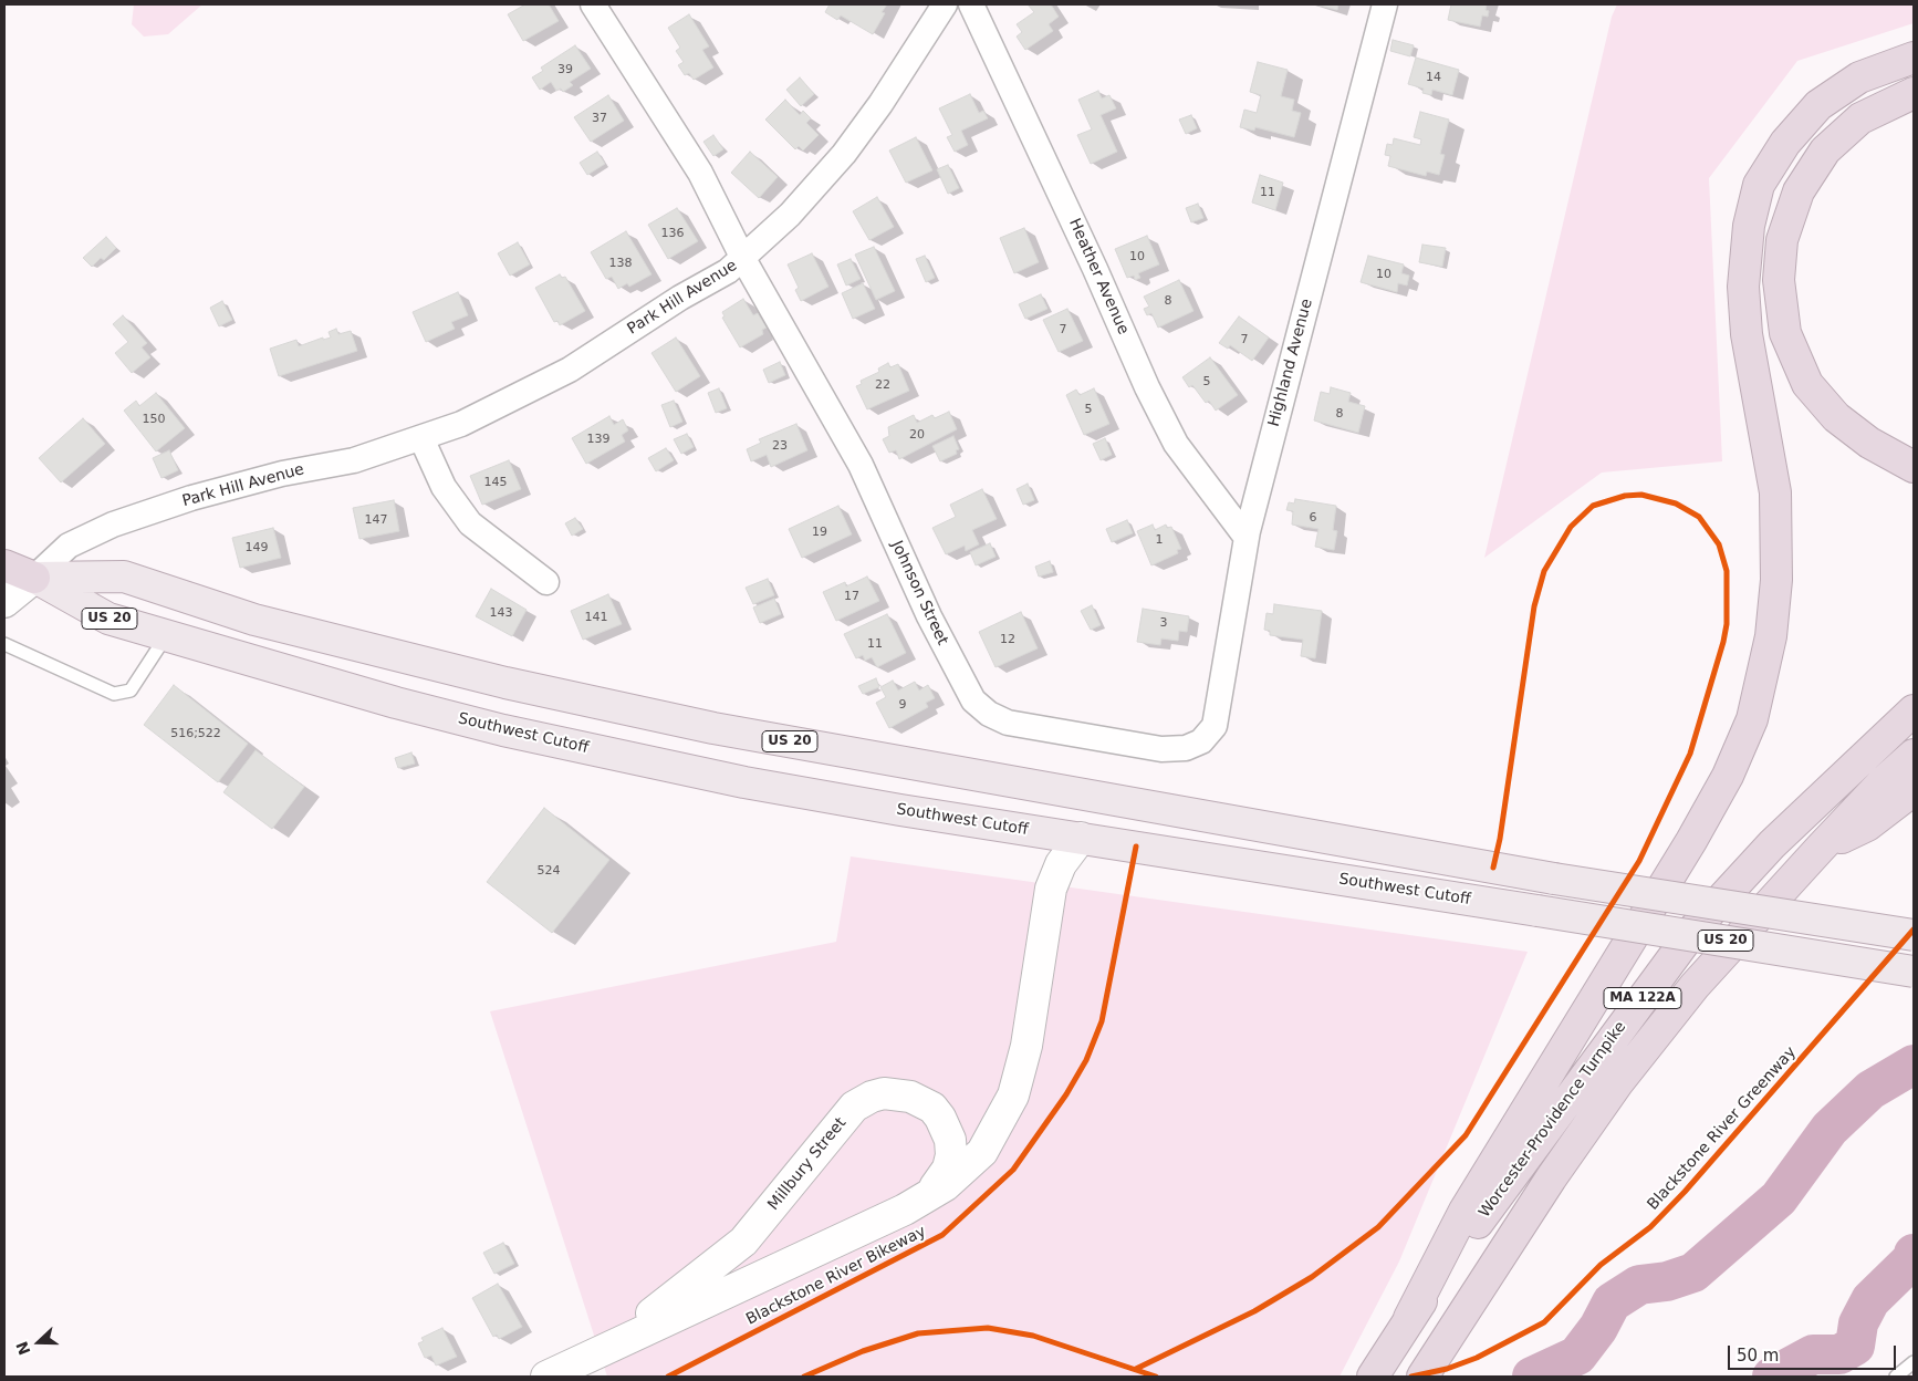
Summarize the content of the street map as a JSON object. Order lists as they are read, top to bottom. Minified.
{"streets":{"highway":["US 20","Southwest Cutoff","MA 122A","Worcester-Providence Turnpike"],"main road":["Millbury Street"],"street":["Heather Avenue","Park Hill Avenue","Highland Avenue","Johnson Street"],"cycle path":["Blackstone River Greenway","Blackstone River Bikeway"]},"crossings":[["Heather Avenue","Highland Avenue"],["Park Hill Avenue","Johnson Street"],["Park Hill Avenue","Southwest Cutoff"],["Highland Avenue","Johnson Street"],["Southwest Cutoff","Millbury Street"]],"house_numbers":["39","14","37","11","136","10","138","10","8","7","7","5","22","5","8","150","20","139","23","145","6","147","19","1","149","17","143","141","3","12","11","9","516;522","524"],"scale_bar":"50 m","north":"left"}
